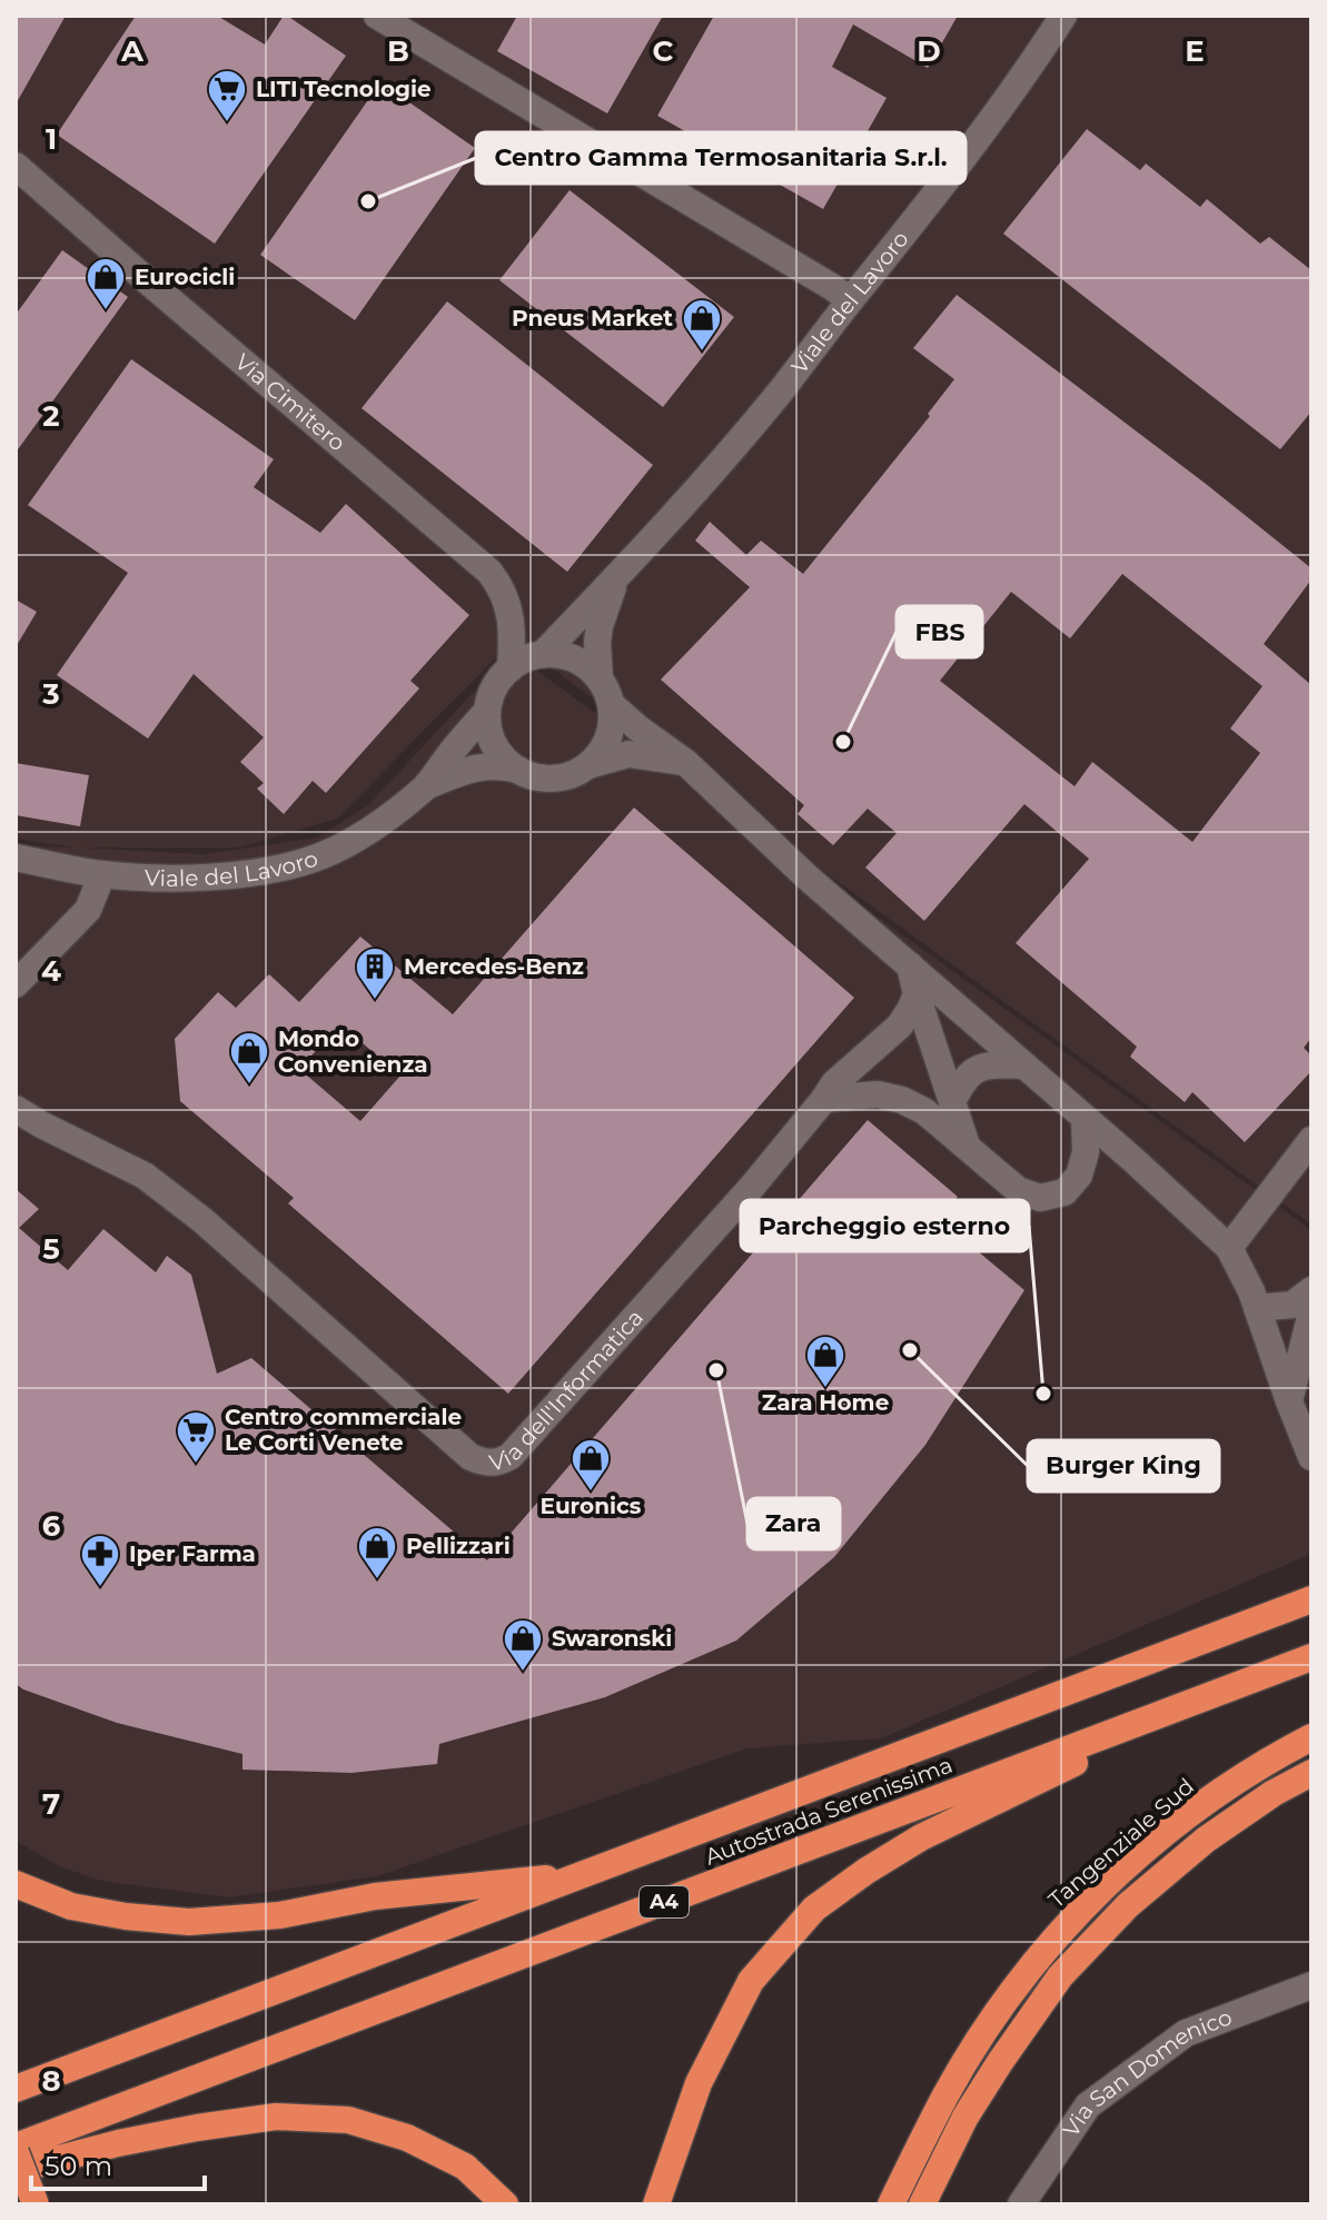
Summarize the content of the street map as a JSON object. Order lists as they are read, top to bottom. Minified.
{"streets":{"highway":["Autostrada Serenissima","Tangenziale Sud","A4"],"street":["Viale del Lavoro","Via Cimitero","Via dell'Informatica","Via San Domenico"]},"crossings":[["Viale del Lavoro","Via Cimitero"],["Autostrada Serenissima","A4"]],"places":{"supermarket":["LITI Tecnologie","Centro commerciale Le Corti Venete"],"other":["Centro Gamma Termosanitaria S.r.l.","FBS","Burger King","Zara","Parcheggio esterno"],"shop":["Eurocicli","Pneus Market","Mondo Convenienza","Zara Home","Euronics","Pellizzari","Swaronski"],"building":["Mercedes-Benz"],"pharmacy":["Iper Farma"]},"scale_bar":"50 m","grid":{"columns":["A","B","C","D","E"],"rows":["1","2","3","4","5","6","7","8"]}}
